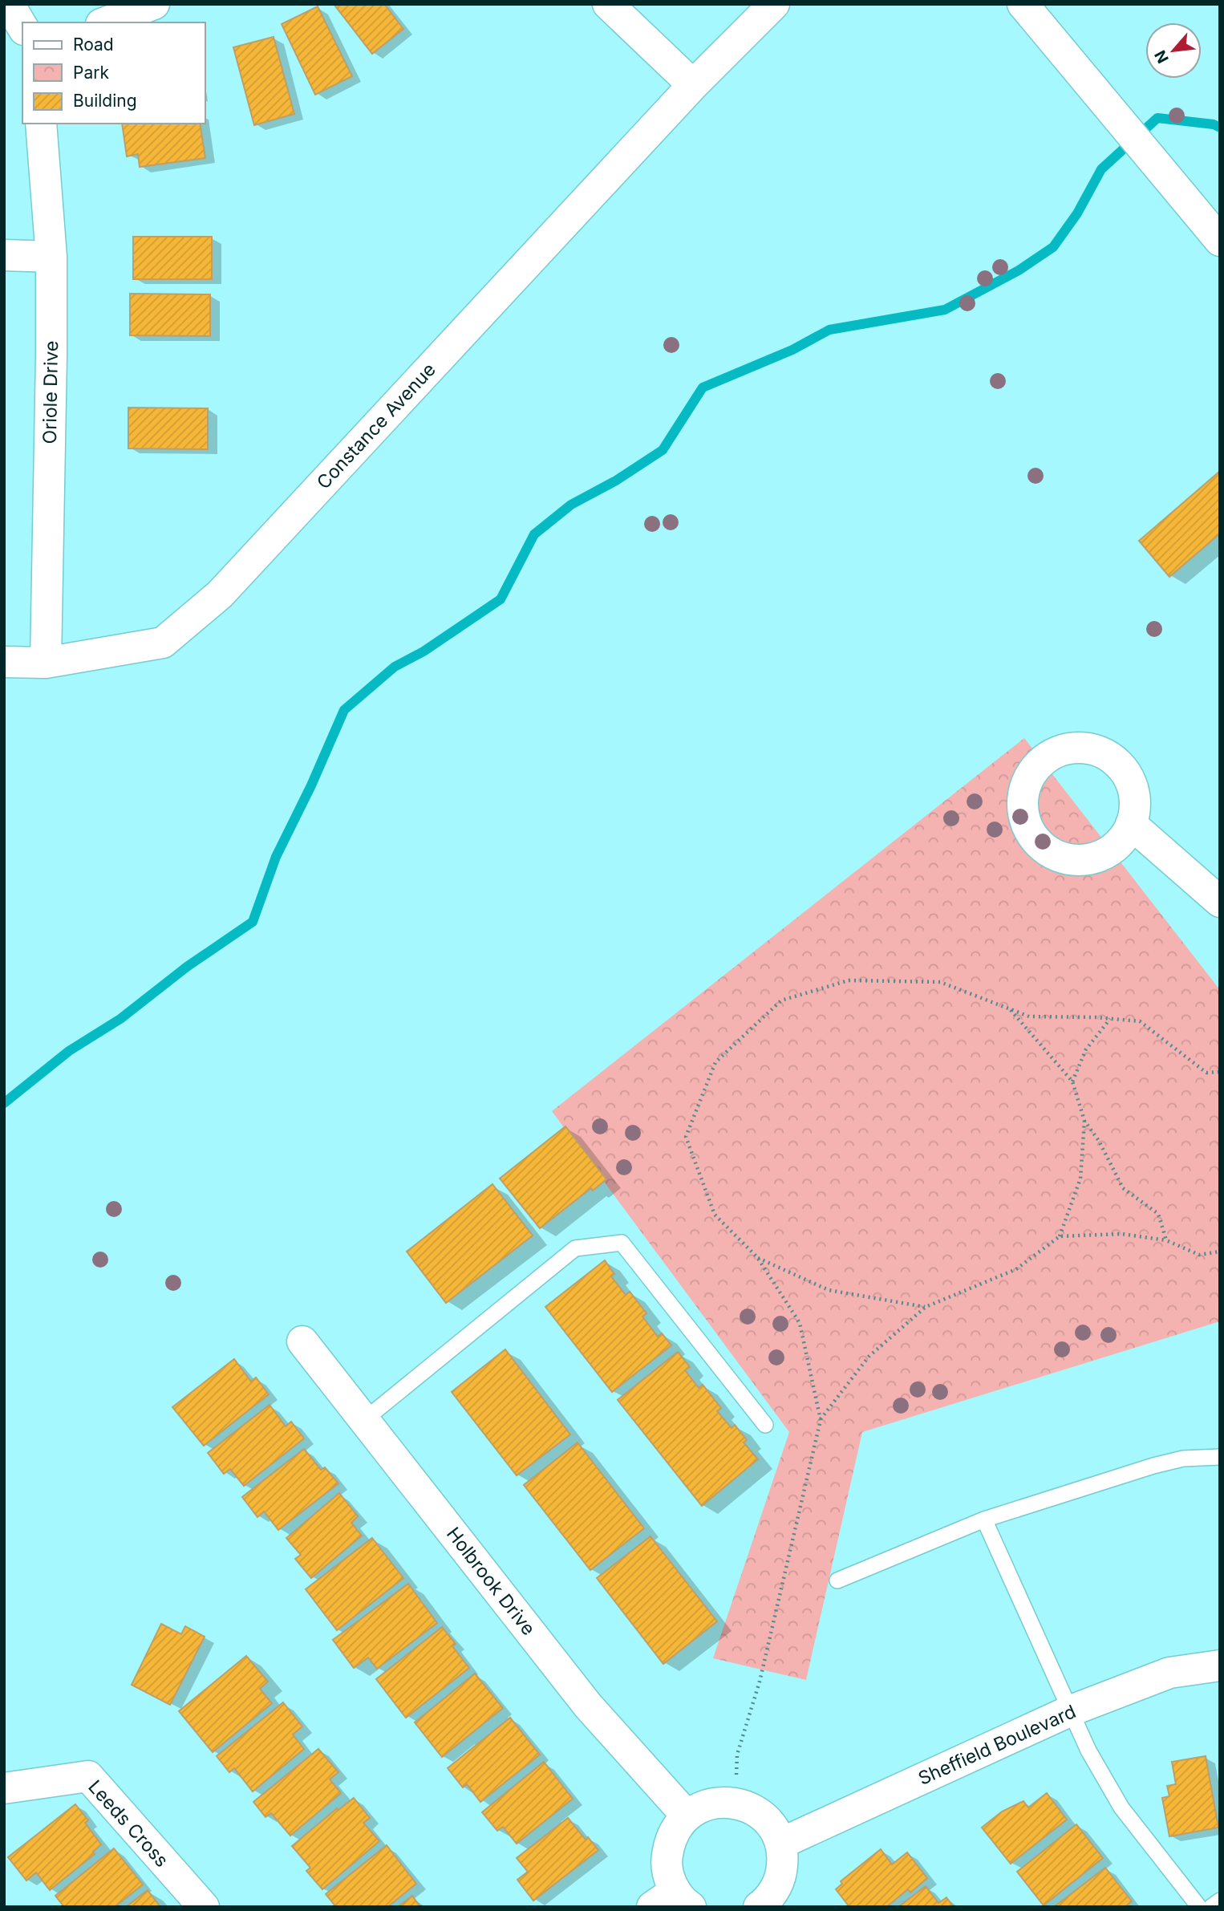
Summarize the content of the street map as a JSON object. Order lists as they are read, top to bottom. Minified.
{"streets":{"street":["Oriole Drive","Constance Avenue","Holbrook Drive","Sheffield Boulevard","Leeds Cross"]},"crossings":[["Oriole Drive","Constance Avenue"]],"legend":["Road","Park","Building"],"north":"bottom left"}
